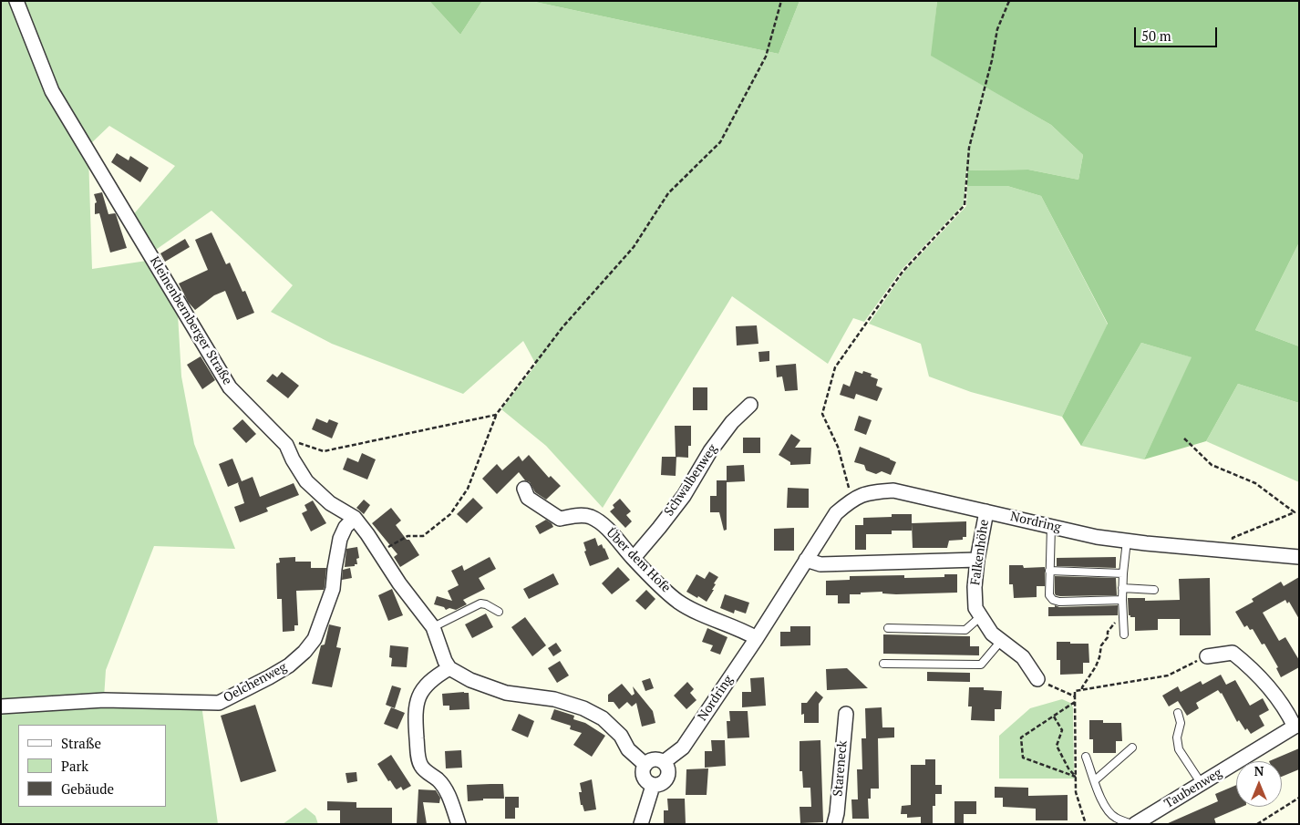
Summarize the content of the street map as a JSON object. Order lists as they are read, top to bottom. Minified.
{"streets":{"street":["Kleinenbernberger Straße","Schwalbenweg","Nordring","Falkenhöhe","Über dem Hofe","Oelchenweg","Stareneck","Taubenweg"]},"crossings":[["Kleinenbernberger Straße","Oelchenweg"],["Schwalbenweg","Über dem Hofe"],["Nordring","Falkenhöhe"],["Nordring","Über dem Hofe"]],"legend":["Straße","Park","Gebäude"],"scale_bar":"50 m","north":"top"}
